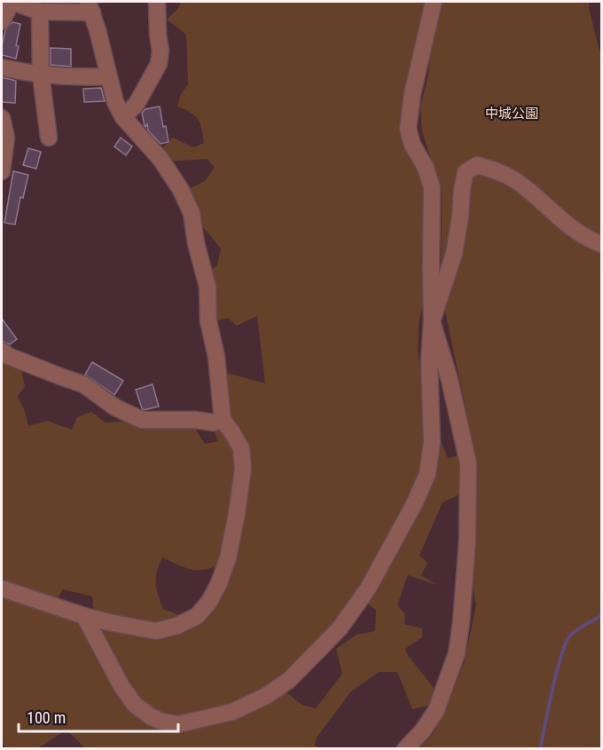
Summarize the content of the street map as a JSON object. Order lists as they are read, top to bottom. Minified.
{"parks":["中城公園"],"scale_bar":"100 m"}
